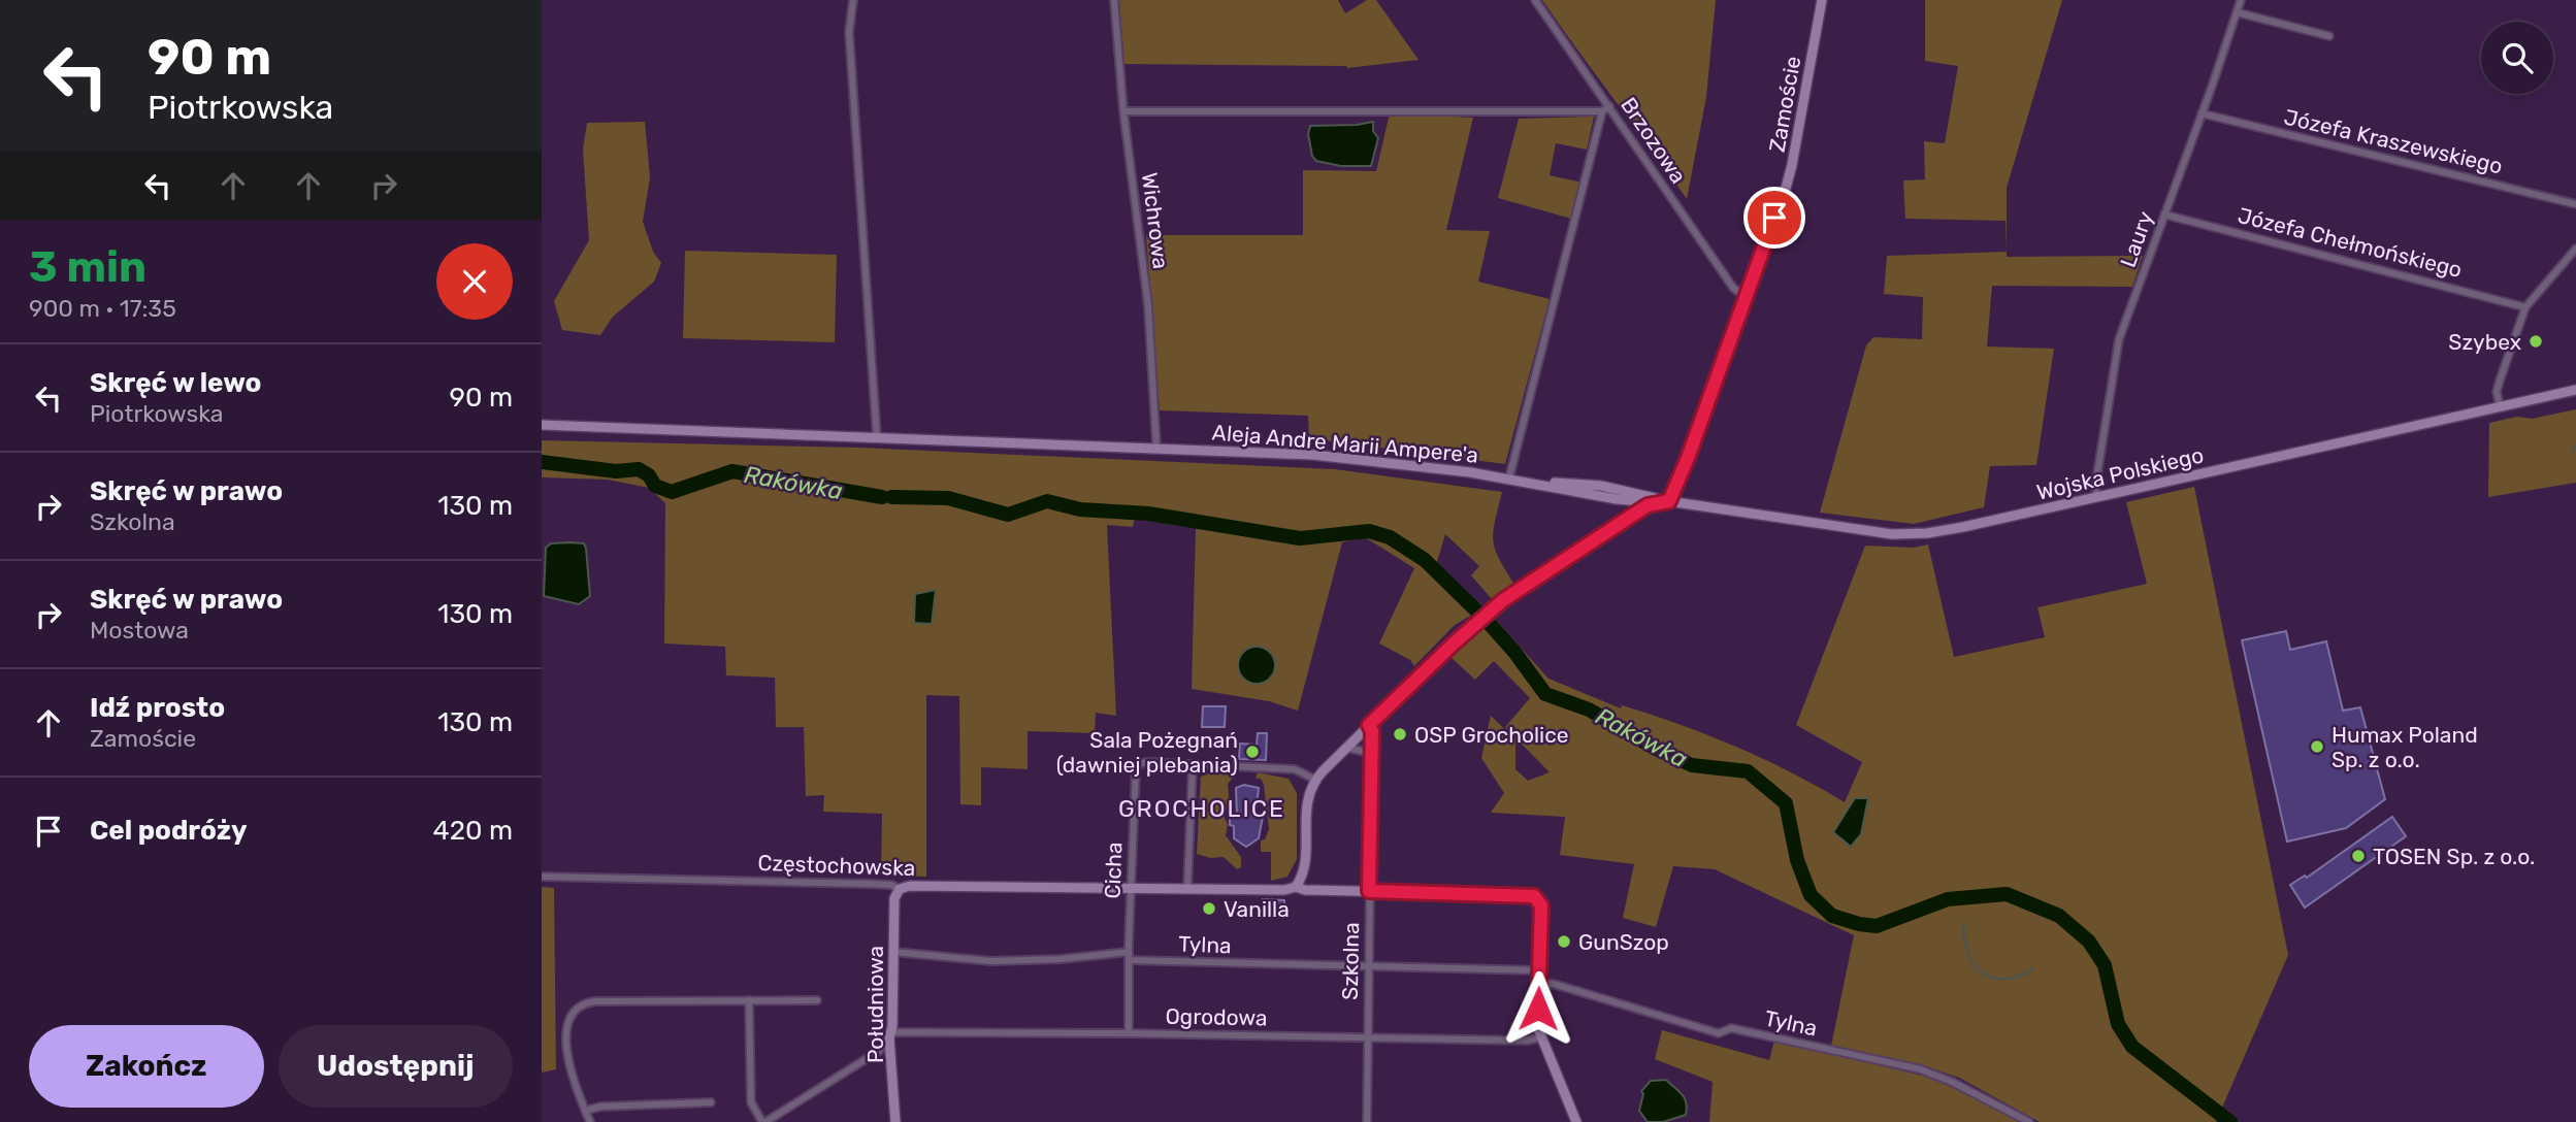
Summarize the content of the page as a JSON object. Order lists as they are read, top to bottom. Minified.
{"streets":{"street":["Zamoście","Brzozowa","Józefa Kraszewskiego","Wichrowa","Laury","Józefa Chełmońskiego","Aleja Andre Marii Ampere'a","Wojska Polskiego","Częstochowska","Cicha","Tylna","Szkolna","Południowa","Ogrodowa"]},"crossings":[["Zamoście","Brzozowa"],["Zamoście","Aleja Andre Marii Ampere'a"],["Zamoście","Wojska Polskiego"],["Józefa Kraszewskiego","Laury"],["Wichrowa","Aleja Andre Marii Ampere'a"],["Laury","Józefa Chełmońskiego"],["Laury","Wojska Polskiego"],["Aleja Andre Marii Ampere'a","Wojska Polskiego"],["Częstochowska","Cicha"],["Częstochowska","Tylna"],["Częstochowska","Szkolna"],["Częstochowska","Południowa"],["Cicha","Tylna"],["Cicha","Ogrodowa"],["Tylna","Szkolna"],["Szkolna","Ogrodowa"],["Południowa","Ogrodowa"]],"districts":["GROCHOLICE"],"water":["Rakówka"],"places":["Szybex","OSP Grocholice","Humax Poland Sp. z o.o.","Sala Pożegnań (dawniej plebania)","TOSEN Sp. z o.o.","Vanilla","GunSzop"],"page":{"turn":["90 m","Piotrkowska"],"heading":["3 min","900 m · 17:35"],"list":[{"name":"Skręć w lewo","note":"Piotrkowska","value":"90 m"},{"name":"Skręć w prawo","note":"Szkolna","value":"130 m"},{"name":"Skręć w prawo","note":"Mostowa","value":"130 m"},{"name":"Idź prosto","note":"Zamoście","value":"130 m"},{"name":"Cel podróży","value":"420 m"}],"buttons":["Zakończ","Udostępnij"]}}
